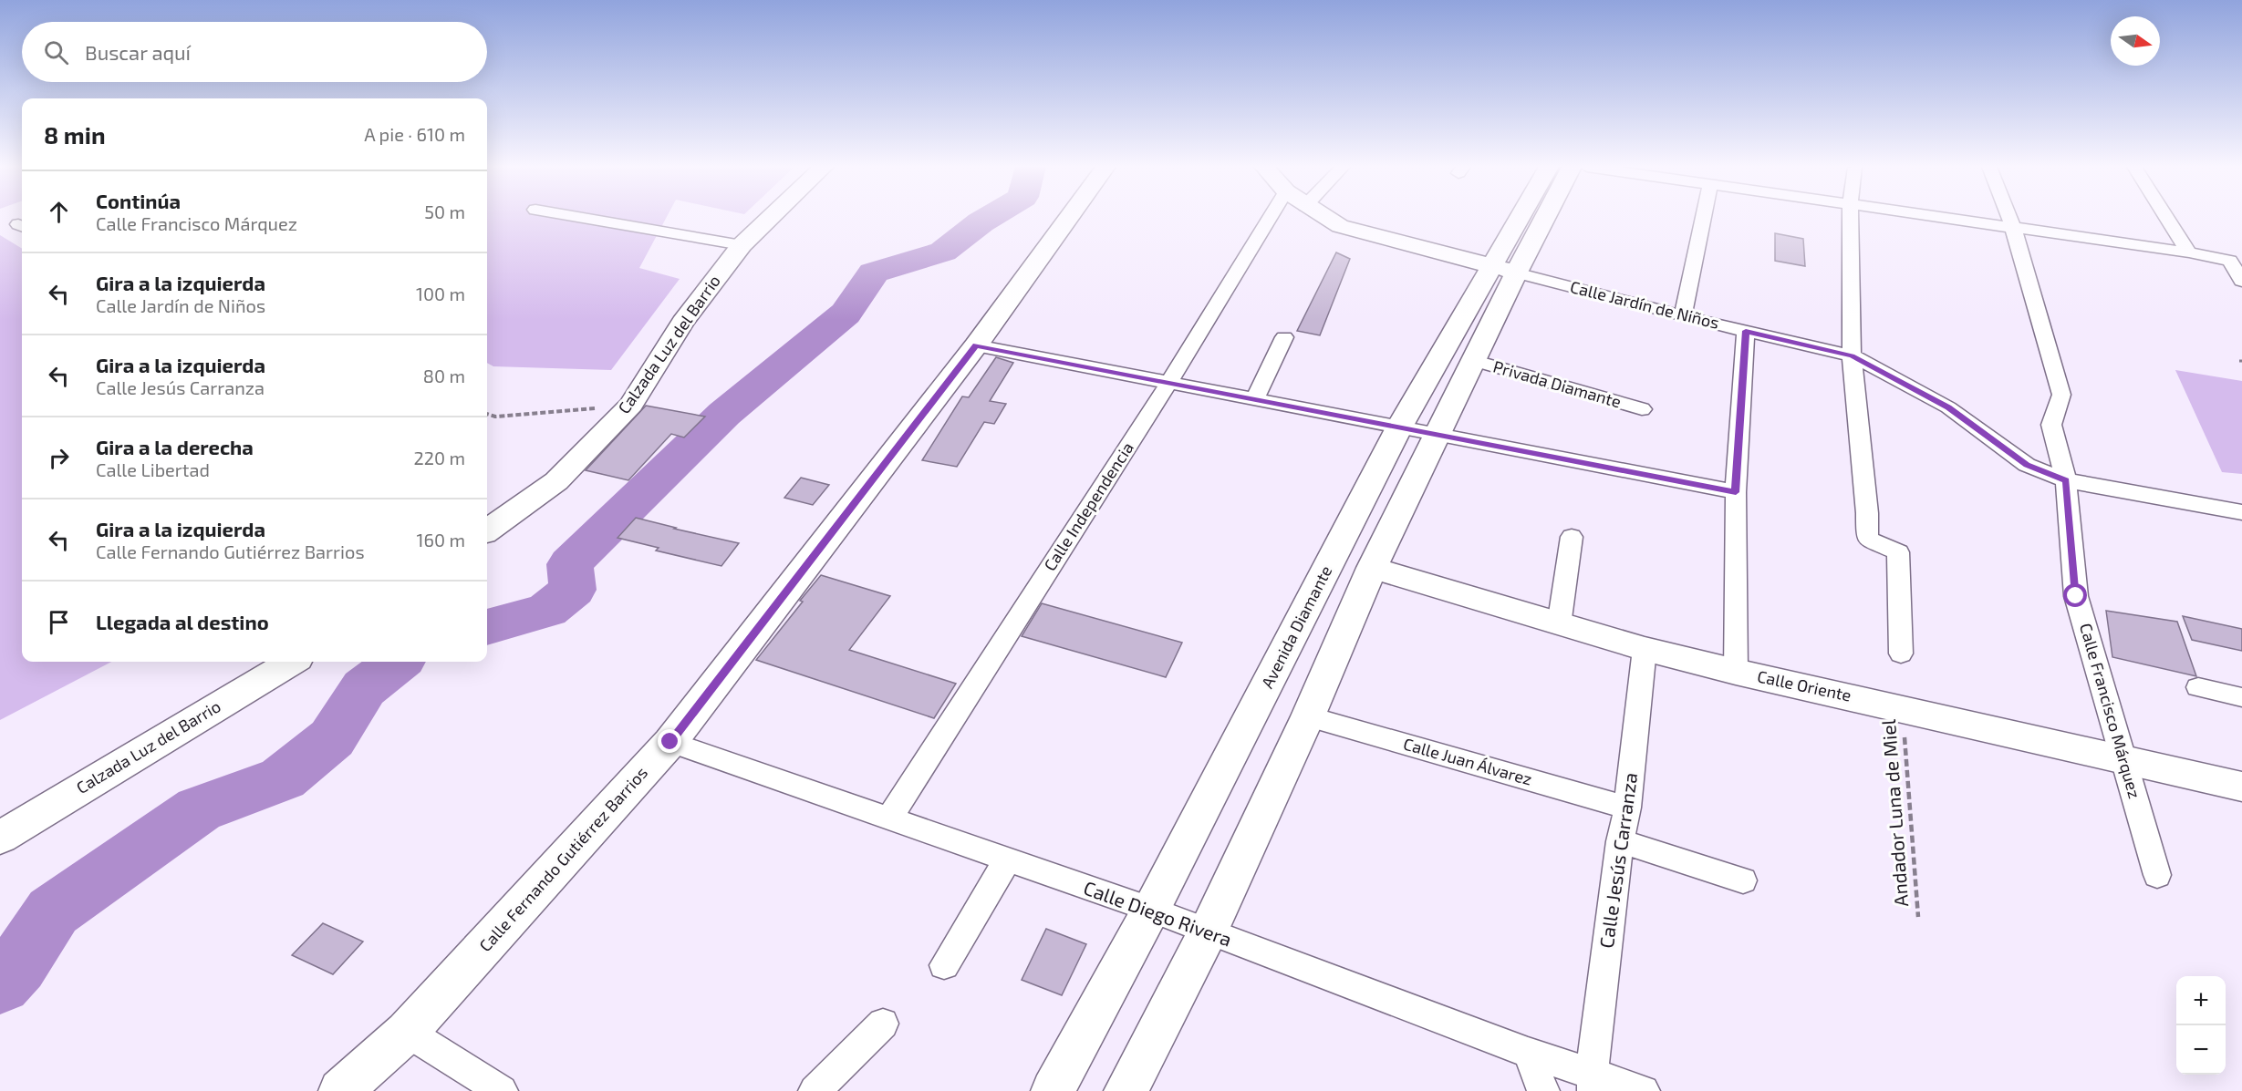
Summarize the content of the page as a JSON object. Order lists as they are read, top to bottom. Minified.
{"streets":{"main road":["Calle Jardín de Niños","Calzada Luz del Barrio","Avenida Diamante","Calle Oriente","Calle Fernando Gutiérrez Barrios"],"street":["Privada Diamante","Calle Independencia","Calle Francisco Márquez","Calle Juan Álvarez","Calle Jesús Carranza","Calle Diego Rivera"],"path":["Andador Luna de Miel"]},"crossings":[["Calle Jardín de Niños","Avenida Diamante"],["Calle Jardín de Niños","Calle Francisco Márquez"],["Privada Diamante","Avenida Diamante"],["Calle Independencia","Calle Diego Rivera"],["Avenida Diamante","Calle Oriente"],["Avenida Diamante","Calle Juan Álvarez"],["Avenida Diamante","Calle Diego Rivera"],["Calle Oriente","Calle Francisco Márquez"],["Calle Oriente","Andador Luna de Miel"],["Calle Oriente","Calle Jesús Carranza"],["Calle Juan Álvarez","Calle Jesús Carranza"],["Calle Fernando Gutiérrez Barrios","Calle Diego Rivera"],["Calle Jesús Carranza","Calle Diego Rivera"]],"north":"right","page":{"search":"Buscar aquí","heading":["8 min","A pie · 610 m"],"list":[["Continúa","Calle Francisco Márquez","50 m"],["Gira a la izquierda","Calle Jardín de Niños","100 m"],["Gira a la izquierda","Calle Jesús Carranza","80 m"],["Gira a la derecha","Calle Libertad","220 m"],["Gira a la izquierda","Calle Fernando Gutiérrez Barrios","160 m"],"Llegada al destino"],"map_buttons":["+","−"]}}
